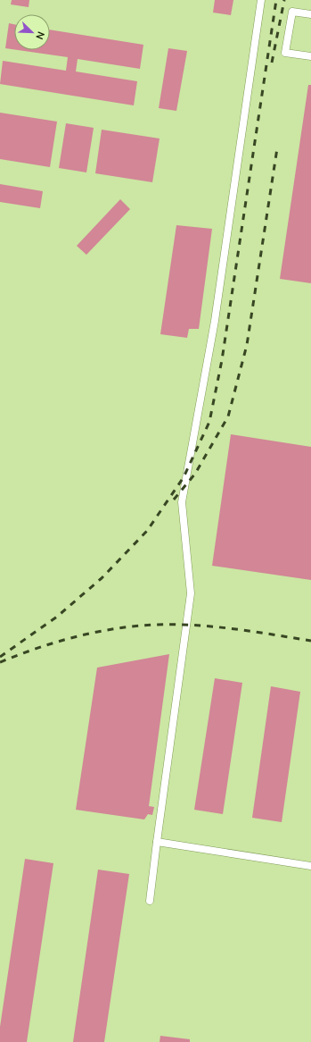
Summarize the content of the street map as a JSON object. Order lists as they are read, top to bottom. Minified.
{"north":"bottom right"}
